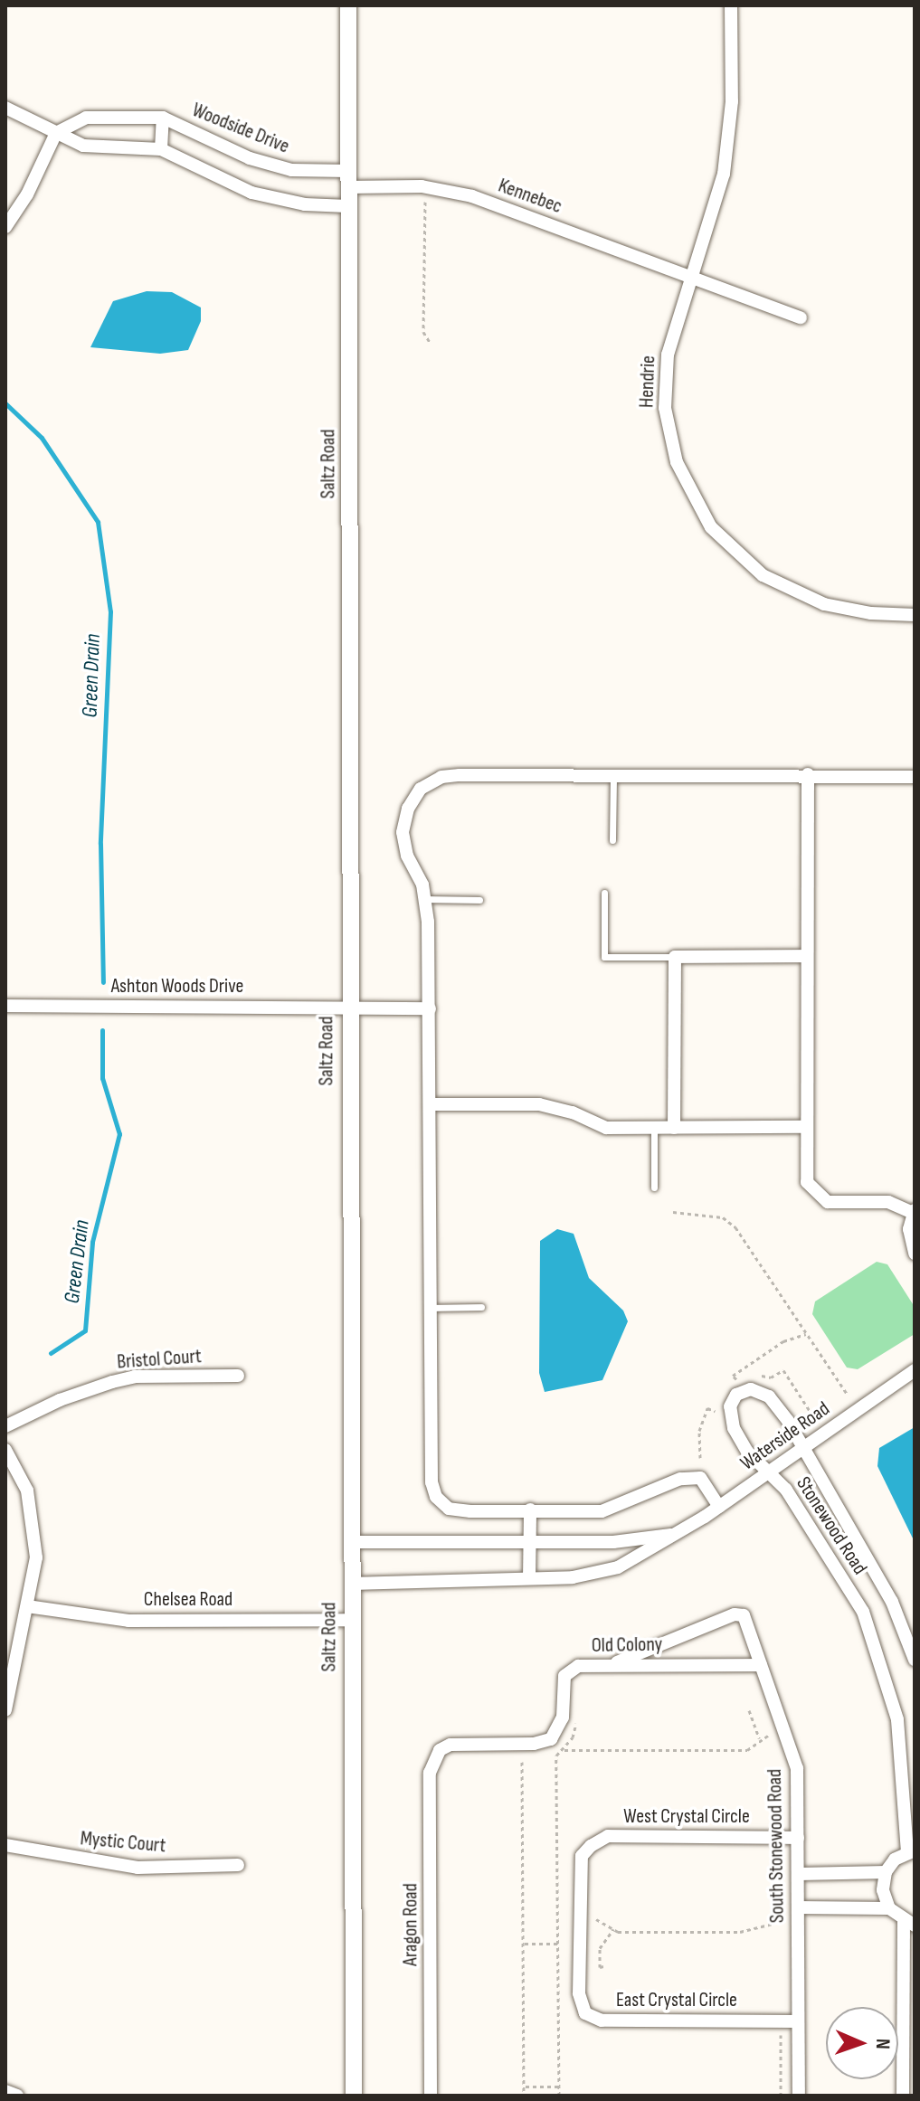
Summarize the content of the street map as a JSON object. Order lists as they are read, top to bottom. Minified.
{"streets":{"street":["Woodside Drive","Kennebec","Hendrie","Saltz Road","Ashton Woods Drive","Bristol Court","Waterside Road","Stonewood Road","Chelsea Road","Old Colony","West Crystal Circle","Mystic Court","South Stonewood Road","Aragon Road","East Crystal Circle"]},"crossings":[["Woodside Drive","Kennebec"],["Woodside Drive","Saltz Road"],["Kennebec","Hendrie"],["Kennebec","Saltz Road"],["Saltz Road","Ashton Woods Drive"],["Saltz Road","Waterside Road"],["Saltz Road","Chelsea Road"],["Waterside Road","Stonewood Road"],["Old Colony","South Stonewood Road"],["Old Colony","Aragon Road"],["West Crystal Circle","South Stonewood Road"],["West Crystal Circle","East Crystal Circle"],["South Stonewood Road","East Crystal Circle"]],"water":["Green Drain"],"north":"right"}
